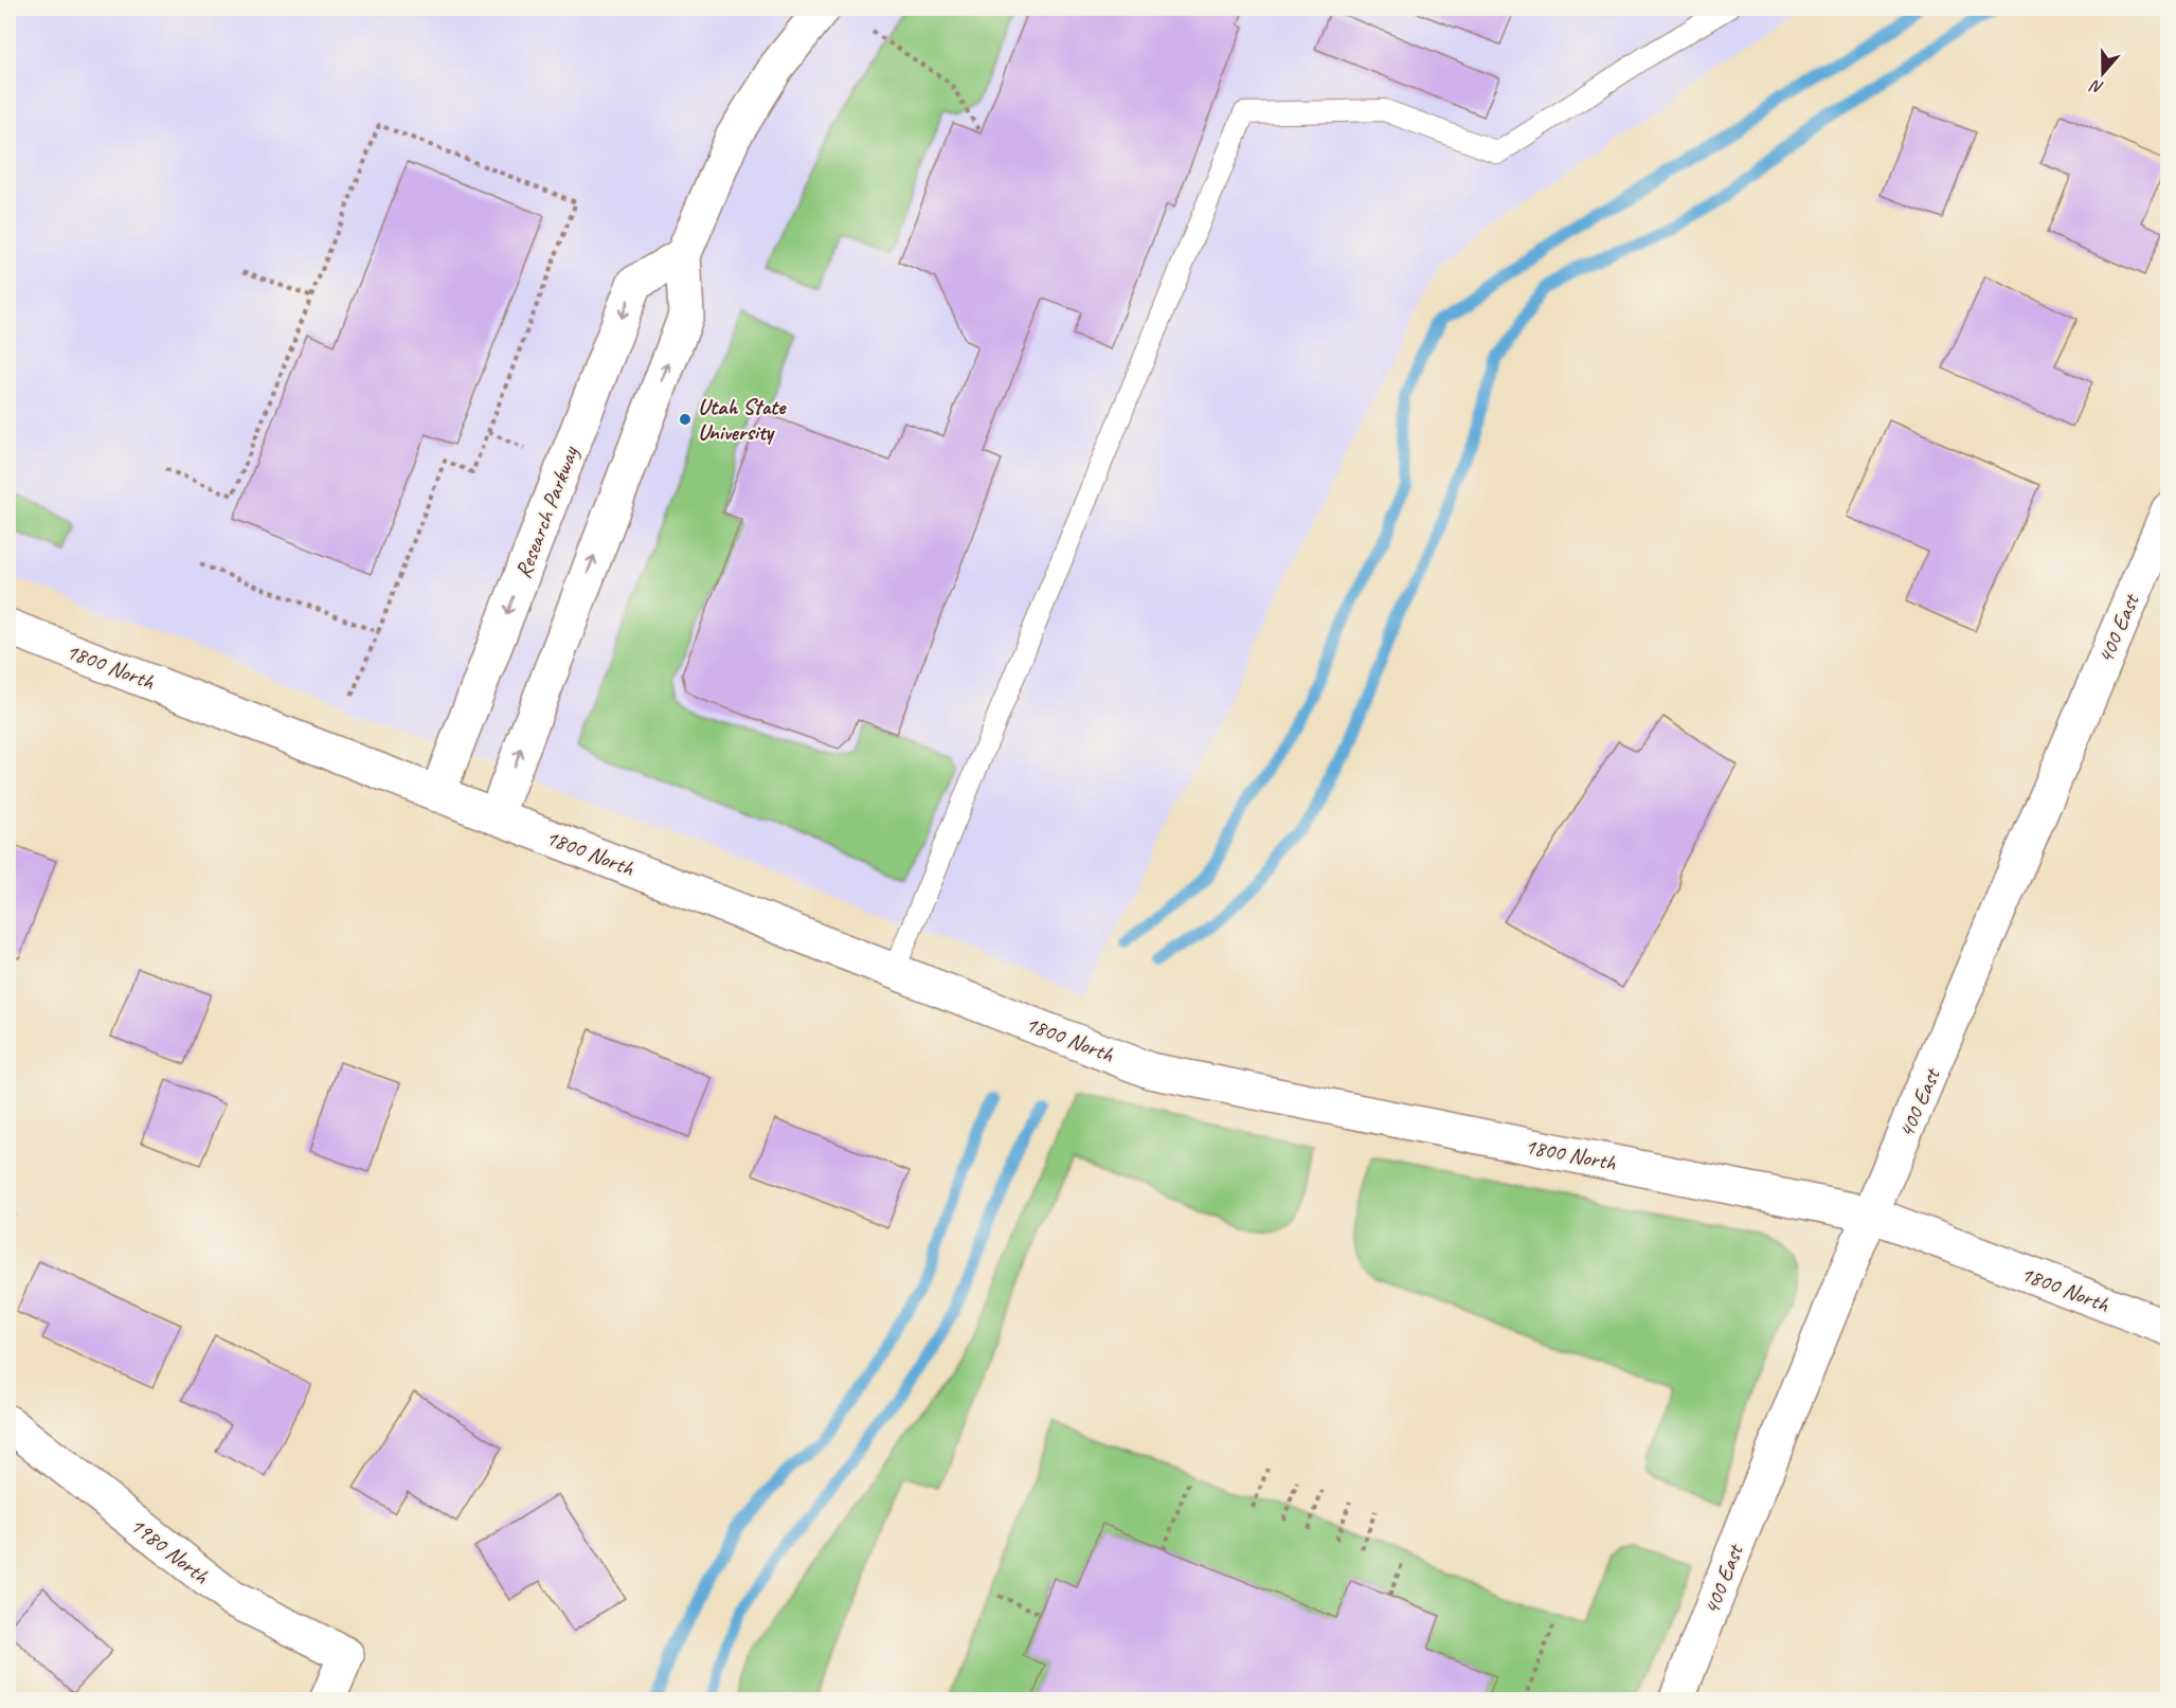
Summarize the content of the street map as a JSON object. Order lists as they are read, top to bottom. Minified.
{"streets":{"street":["Research Parkway","400 East","1800 North","1980 North"]},"crossings":[["Research Parkway","1800 North"],["400 East","1800 North"]],"places":["Utah State University"],"north":"bottom"}
